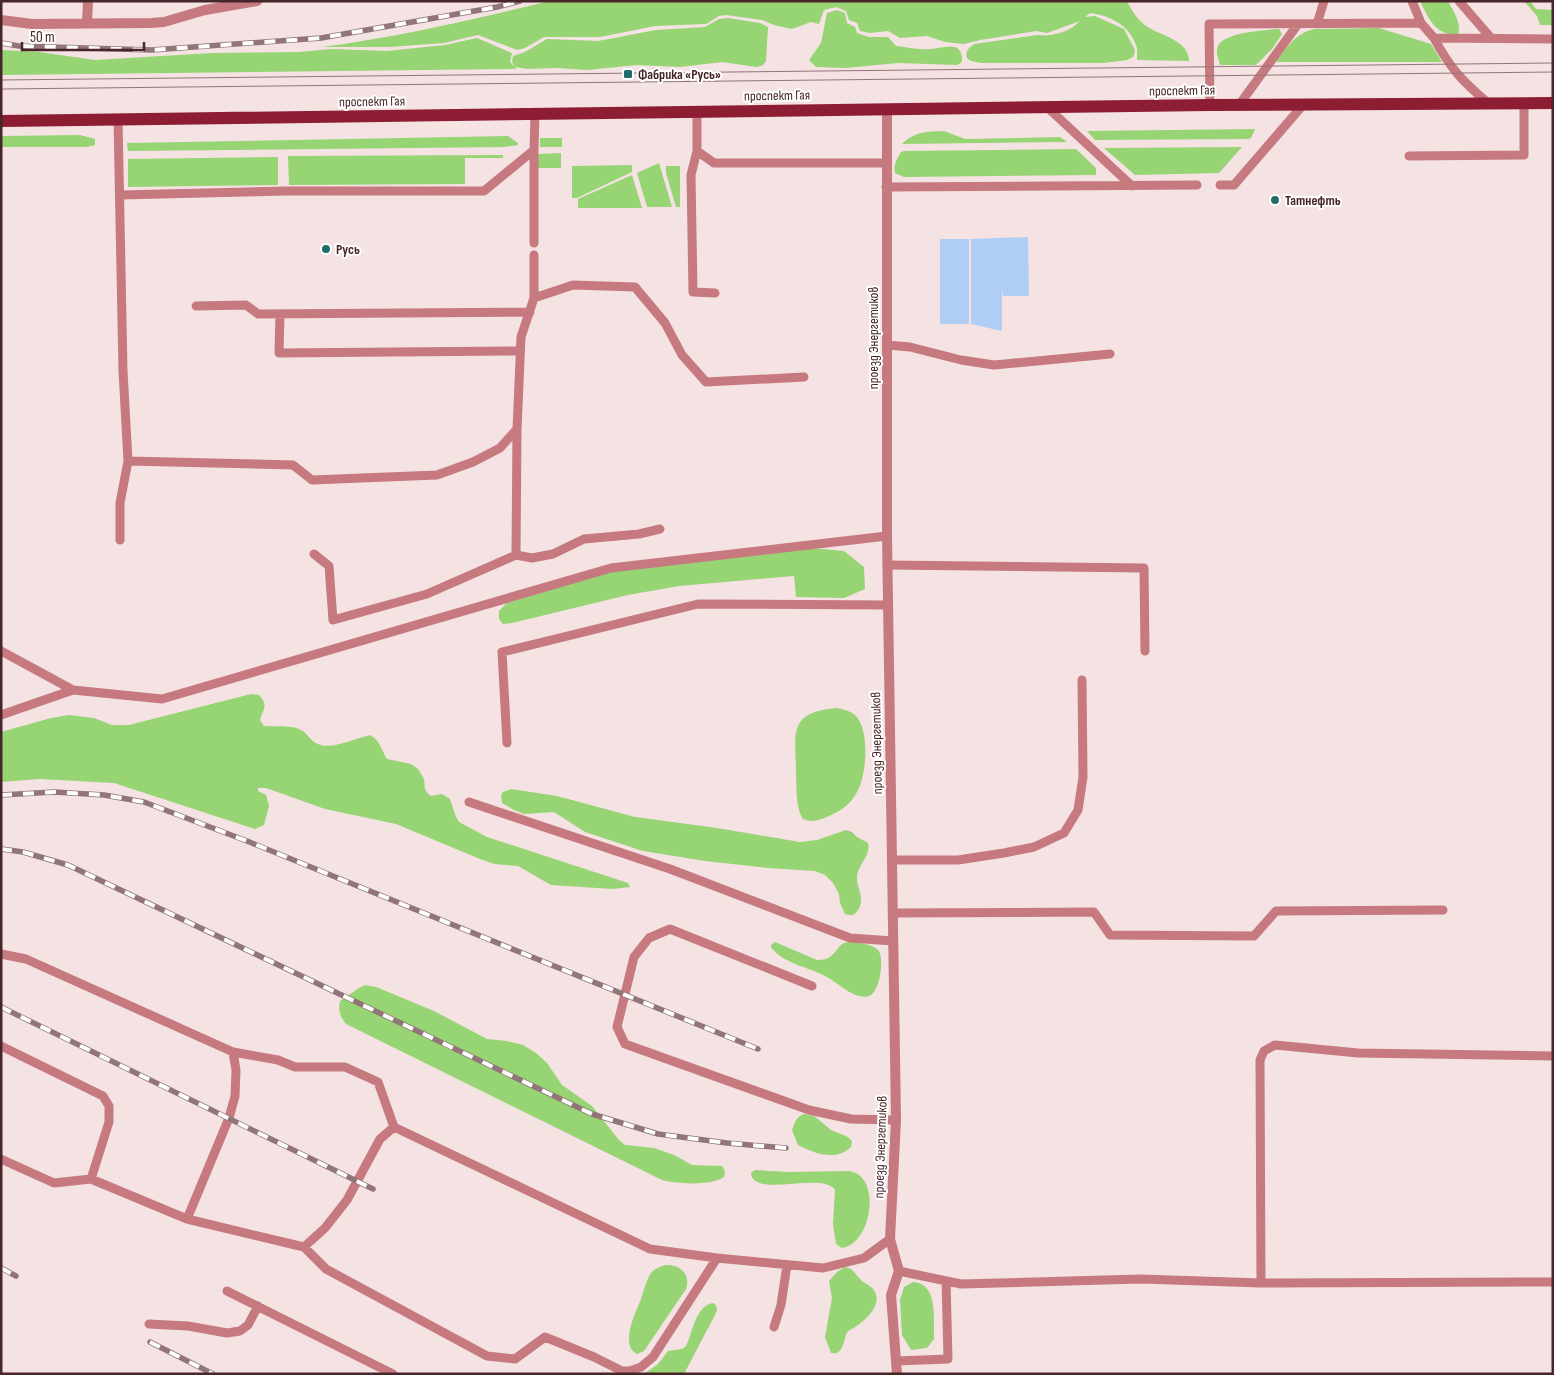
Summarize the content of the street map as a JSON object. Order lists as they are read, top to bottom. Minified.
{"streets":{"main road":["проспект Гая"],"street":["проезд Энергетиков"]},"crossings":[["проспект Гая","проезд Энергетиков"]],"places":{"transit":["Фабрика «Русь»"],"other":["Татнефть","Русь"]},"scale_bar":"50 m"}
